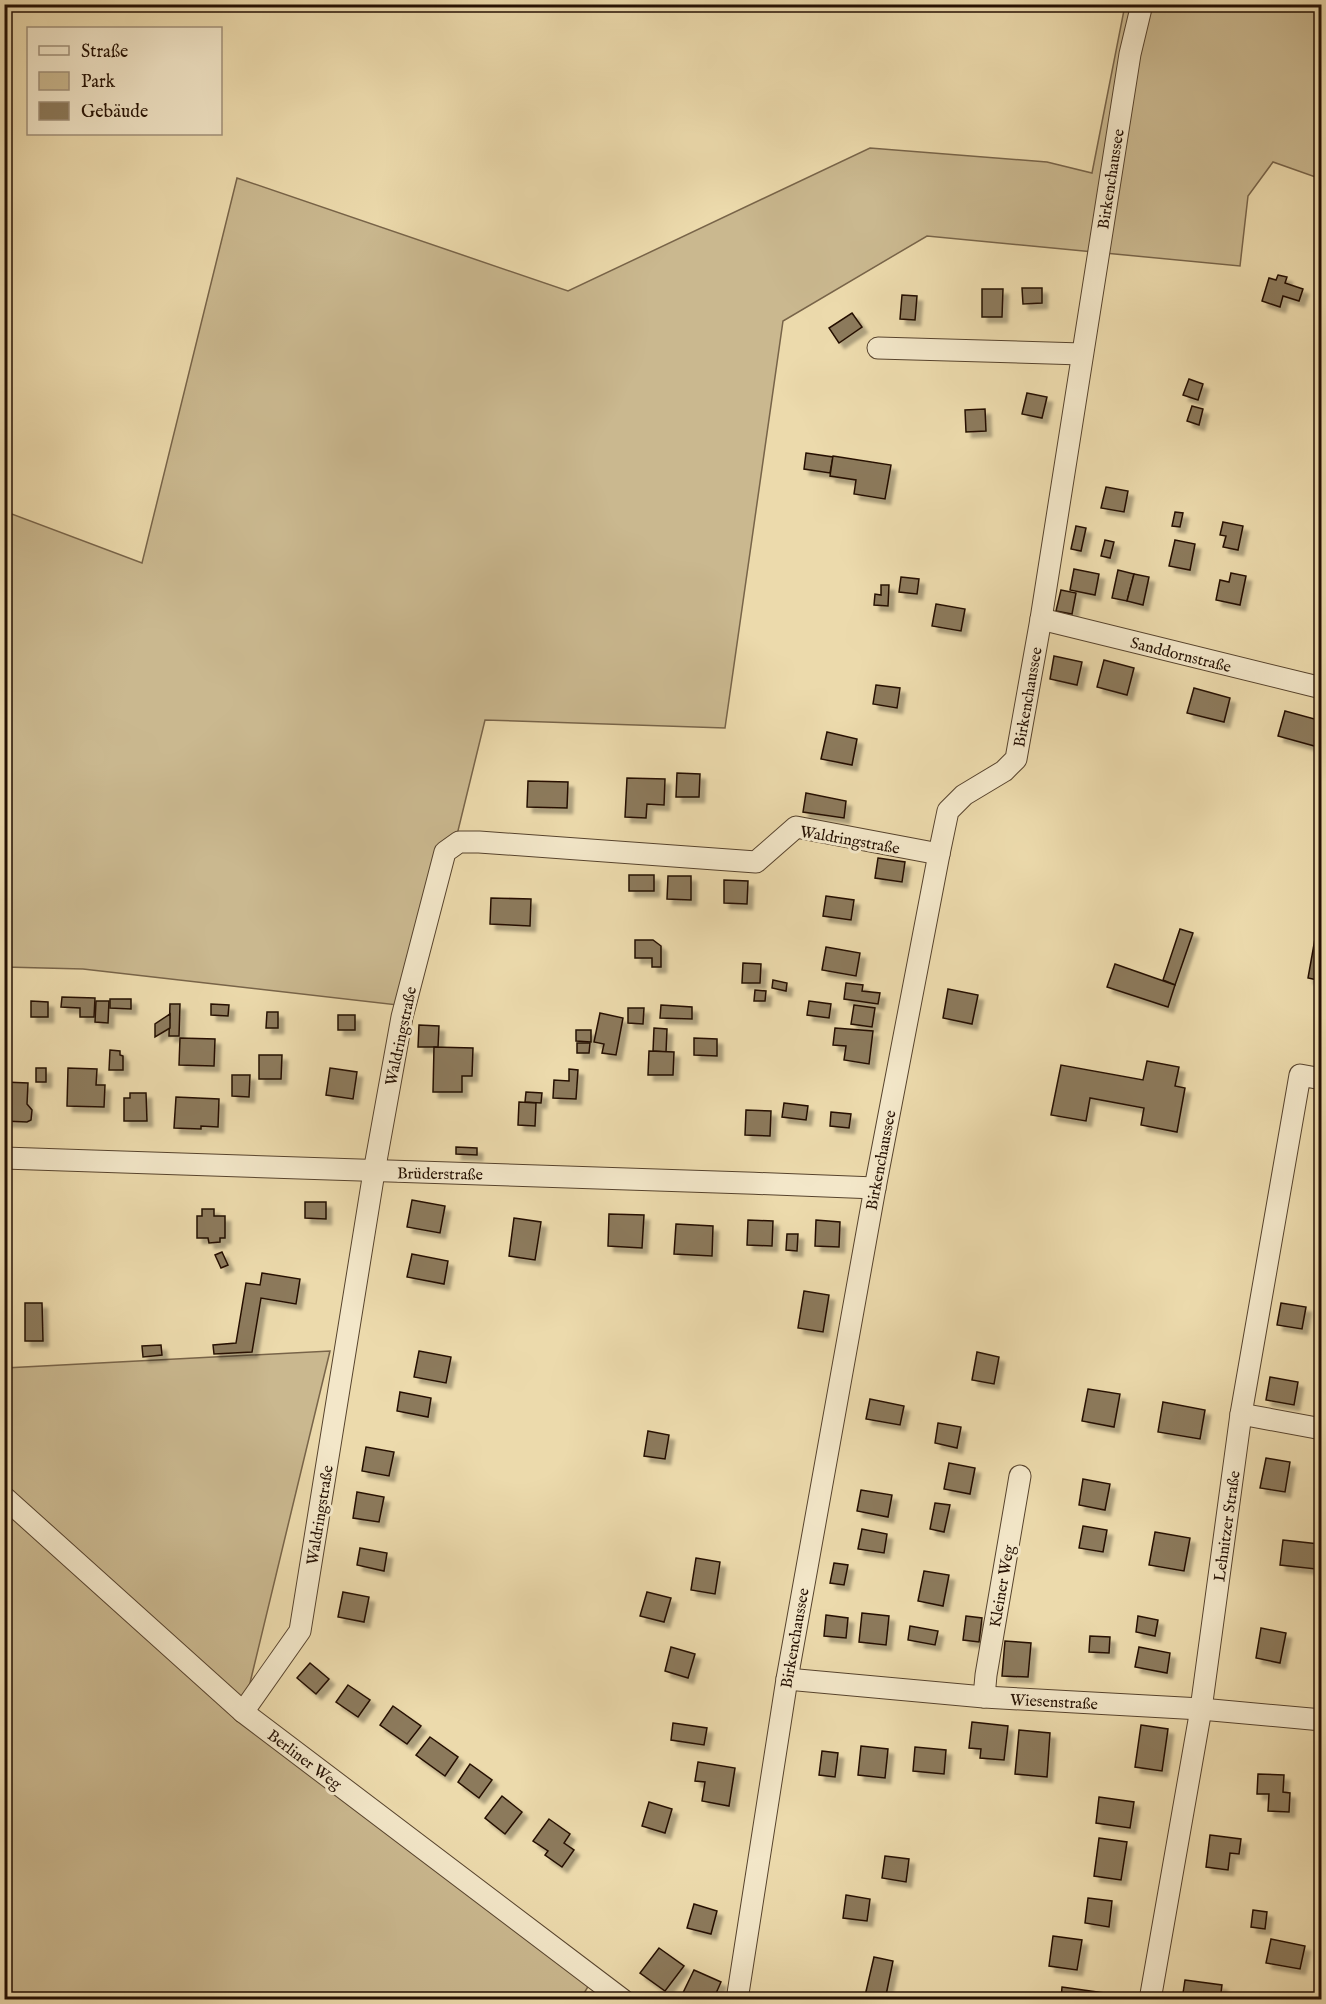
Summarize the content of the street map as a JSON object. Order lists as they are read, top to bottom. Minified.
{"streets":{"street":["Birkenchaussee","Sanddornstraße","Waldringstraße","Brüderstraße","Lehnitzer Straße","Kleiner Weg","Wiesenstraße","Berliner Weg"]},"crossings":[["Birkenchaussee","Sanddornstraße"],["Birkenchaussee","Waldringstraße"],["Birkenchaussee","Brüderstraße"],["Birkenchaussee","Wiesenstraße"],["Waldringstraße","Brüderstraße"],["Waldringstraße","Berliner Weg"],["Lehnitzer Straße","Wiesenstraße"],["Kleiner Weg","Wiesenstraße"]],"legend":["Straße","Park","Gebäude"]}
